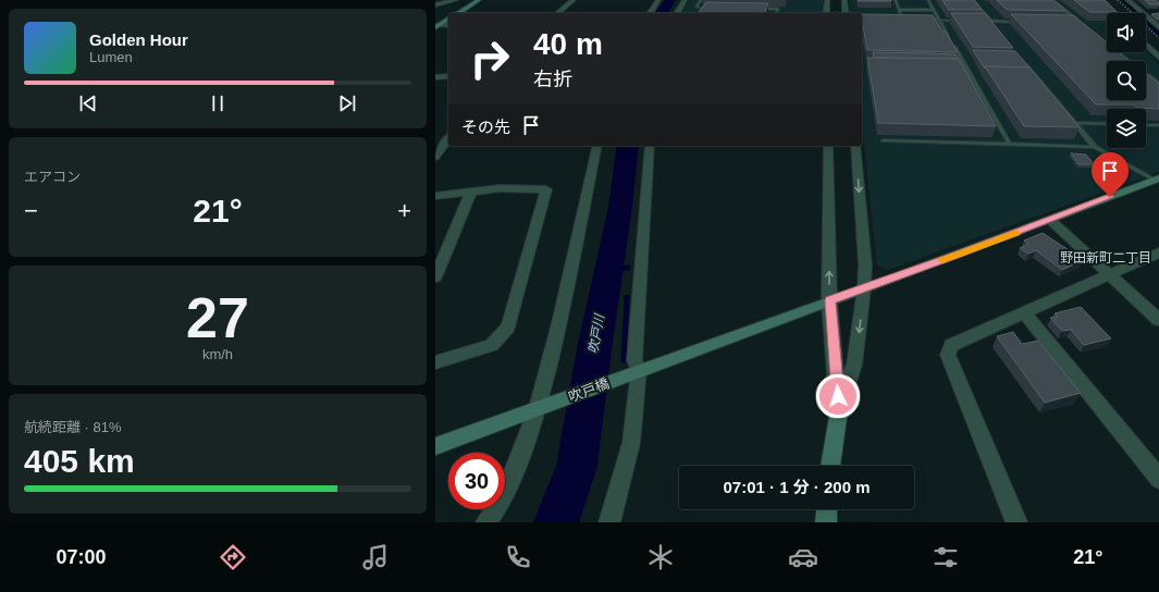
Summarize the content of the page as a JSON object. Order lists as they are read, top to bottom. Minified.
{"streets":{"street":["吹戸橋"]},"districts":["野田新町二丁目"],"water":["吹戸川"],"page":{"turn":["40 m","右折"],"song":["Golden Hour","Lumen"],"then":"その先","tile":["エアコン",["27","km/h"],["航続距離 · 81%","405 km"]],"heat":["−","21°","+"],"limit":"30","trip":"07:01 · 1 分 · 200 m","tabs":["07:00","21°"]}}
